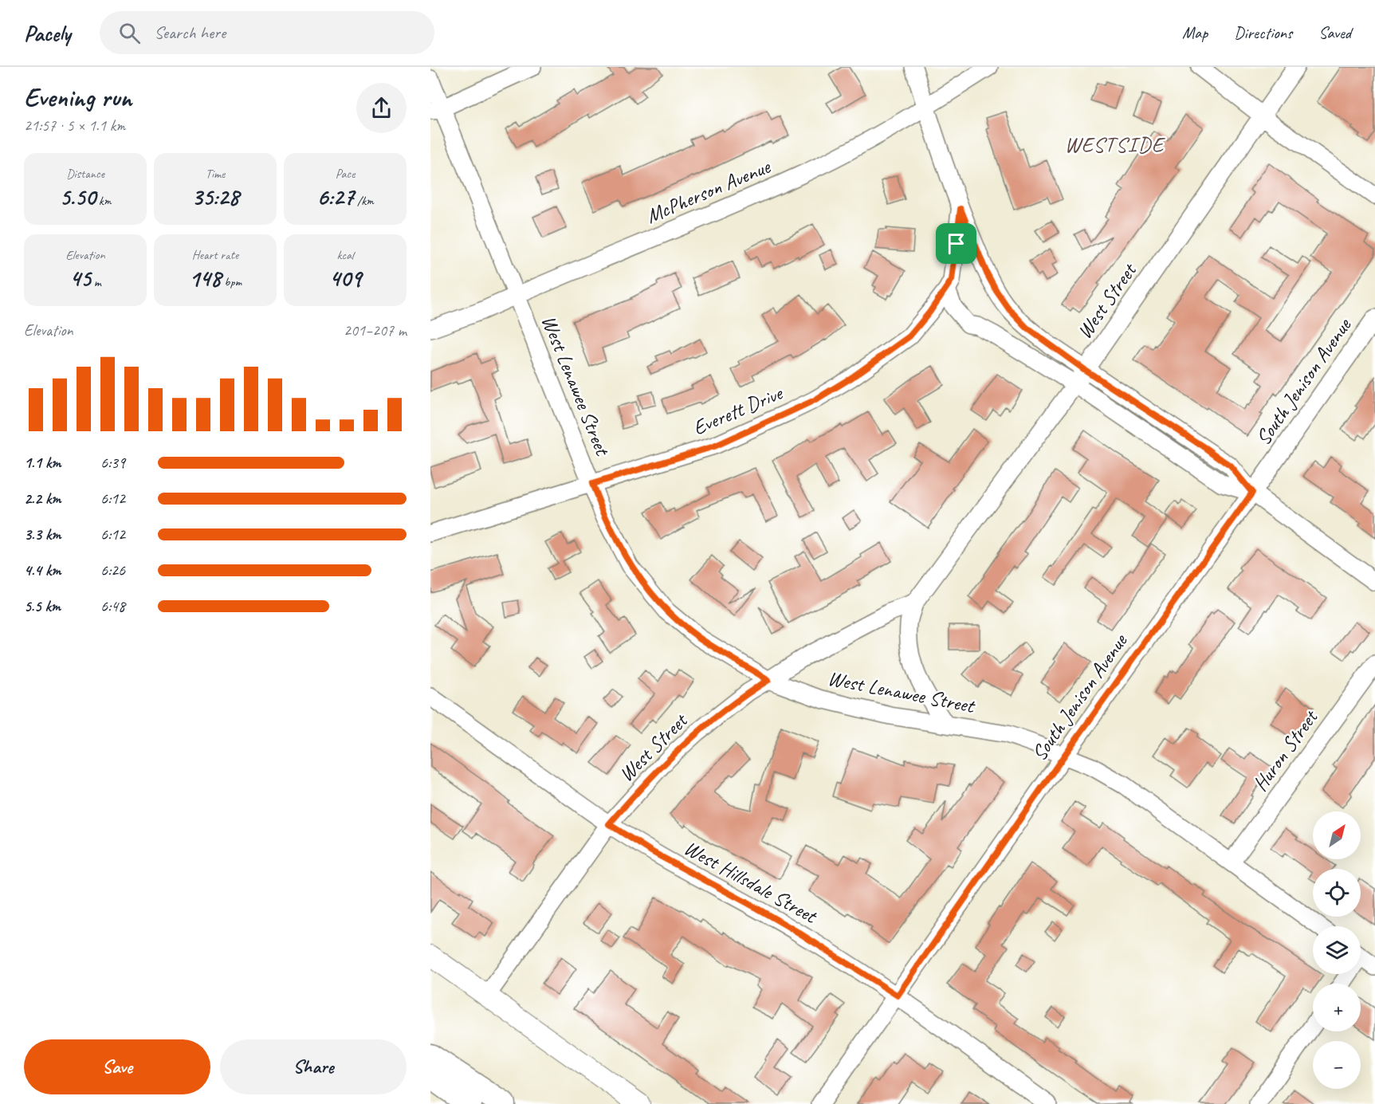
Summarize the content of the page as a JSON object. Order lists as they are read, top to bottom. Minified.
{"streets":{"street":["McPherson Avenue","West Street","South Jenison Avenue","West Lenawee Street","Everett Drive","Huron Street","West Hillsdale Street"]},"crossings":[["McPherson Avenue","West Lenawee Street"],["West Street","West Lenawee Street"],["West Street","West Hillsdale Street"],["South Jenison Avenue","West Lenawee Street"],["South Jenison Avenue","West Hillsdale Street"],["West Lenawee Street","Everett Drive"],["West Lenawee Street","Huron Street"]],"districts":["WESTSIDE"],"north":"top right","page":{"header":"Pacely","search":"Search here","nav":["Map","Directions","Saved"],"heading":["Evening run","21:57 · 5 × 1.1 km"],"stats":[["Distance","5.50 km"],["Time","35:28"],["Pace","6:27 /km"],["Elevation","45 m"],["Heart rate","148 bpm"],["kcal","409"]],"chart":["Elevation","201–207 m"],"list":[{"name":"1.1 km","note":"6:39"},{"name":"2.2 km","note":"6:12"},{"name":"3.3 km","note":"6:12"},{"name":"4.4 km","note":"6:26"},{"name":"5.5 km","note":"6:48"}],"map_buttons":["+","−"],"buttons":["Save","Share"]}}
